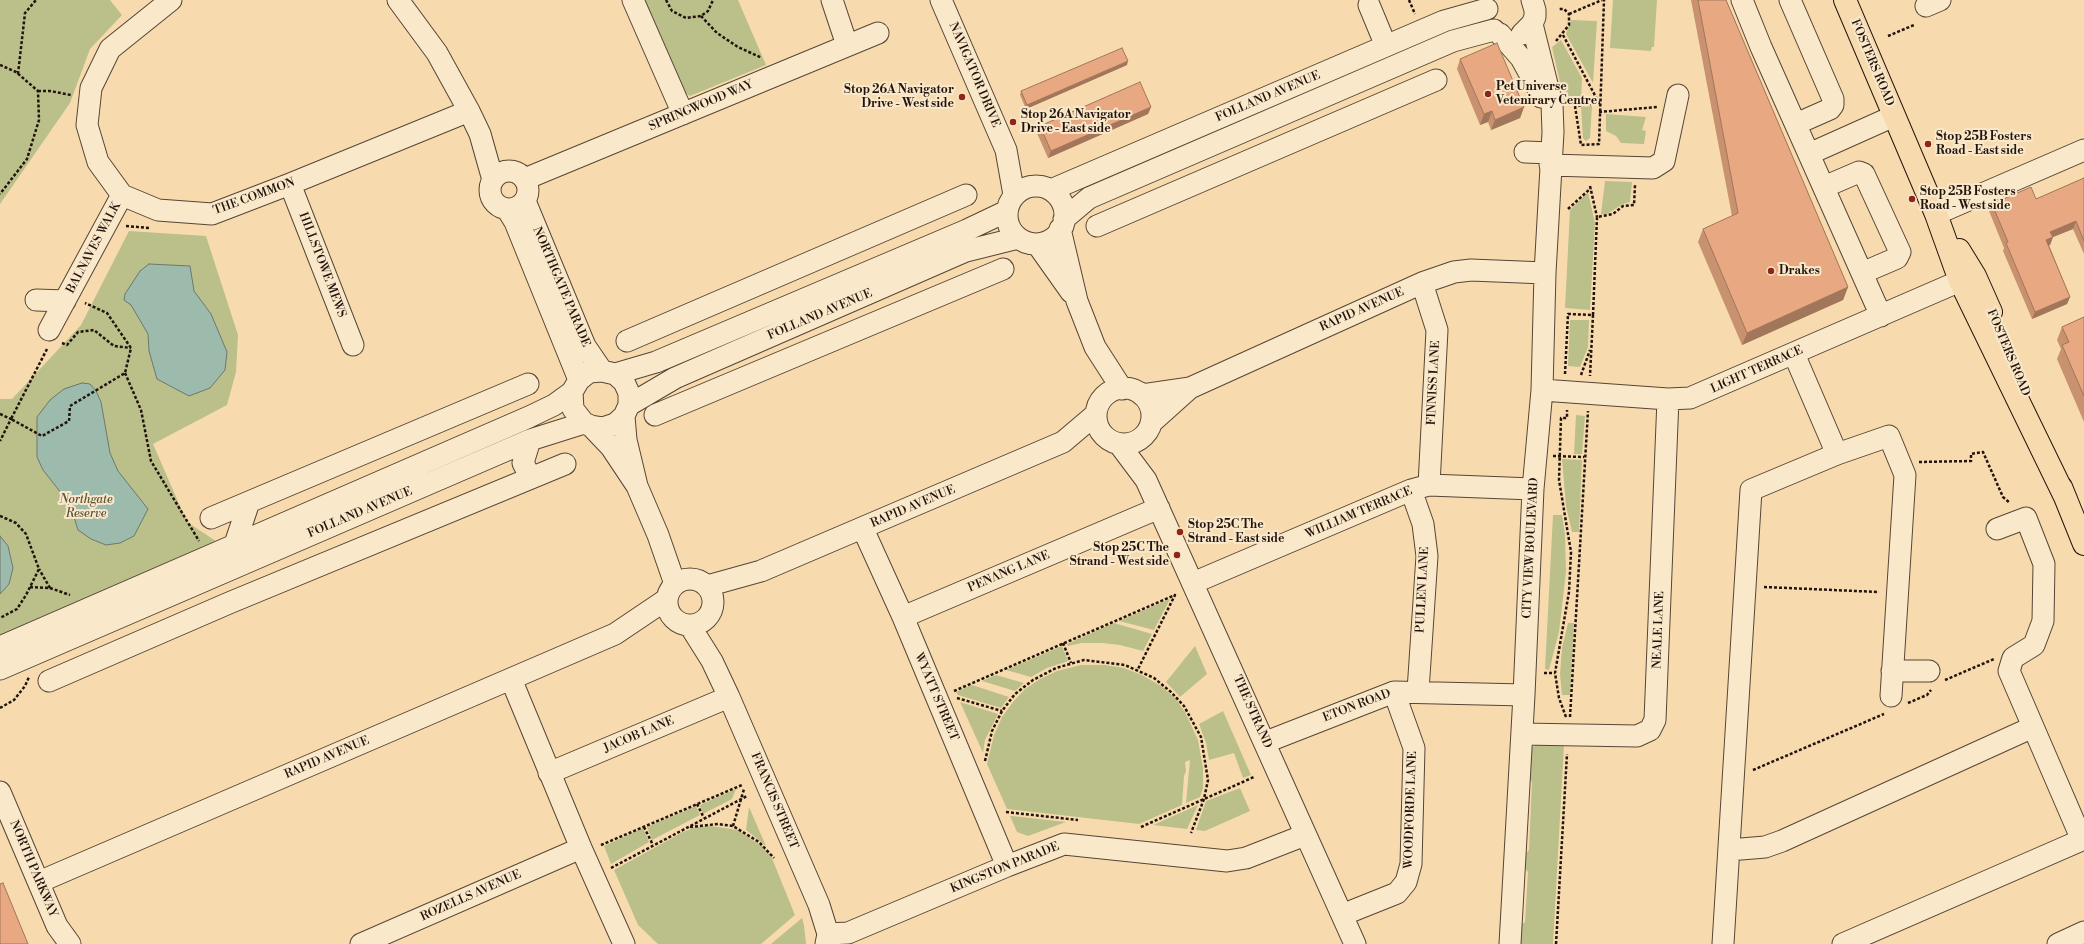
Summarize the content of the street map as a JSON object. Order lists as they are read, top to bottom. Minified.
{"streets":{"main road":["FOSTERS ROAD"],"street":["NAVIGATOR DRIVE","FOLLAND AVENUE","SPRINGWOOD WAY","THE COMMON","BALNAVES WALK","HILLSTOWE MEWS","NORTHGATE PARADE","RAPID AVENUE","LIGHT TERRACE","FINNISS LANE","WILLIAM TERRACE","CITY VIEW BOULEVARD","PENANG LANE","PULLEN LANE","NEALE LANE","WYATT STREET","ETON ROAD","THE STRAND","JACOB LANE","FRANCIS STREET","WOODFORDE LANE","KINGSTON PARADE","NORTH PARKWAY","ROZELLS AVENUE"]},"crossings":[["FOSTERS ROAD","LIGHT TERRACE"],["NAVIGATOR DRIVE","FOLLAND AVENUE"],["FOLLAND AVENUE","NORTHGATE PARADE"],["FOLLAND AVENUE","CITY VIEW BOULEVARD"],["SPRINGWOOD WAY","NORTHGATE PARADE"],["THE COMMON","BALNAVES WALK"],["THE COMMON","HILLSTOWE MEWS"],["RAPID AVENUE","FINNISS LANE"],["RAPID AVENUE","CITY VIEW BOULEVARD"],["RAPID AVENUE","WYATT STREET"],["RAPID AVENUE","THE STRAND"],["RAPID AVENUE","FRANCIS STREET"],["RAPID AVENUE","NORTH PARKWAY"],["LIGHT TERRACE","CITY VIEW BOULEVARD"],["LIGHT TERRACE","NEALE LANE"],["FINNISS LANE","WILLIAM TERRACE"],["FINNISS LANE","PULLEN LANE"],["WILLIAM TERRACE","CITY VIEW BOULEVARD"],["WILLIAM TERRACE","PULLEN LANE"],["WILLIAM TERRACE","THE STRAND"],["CITY VIEW BOULEVARD","NEALE LANE"],["CITY VIEW BOULEVARD","ETON ROAD"],["PENANG LANE","WYATT STREET"],["PENANG LANE","THE STRAND"],["PULLEN LANE","ETON ROAD"],["WYATT STREET","KINGSTON PARADE"],["ETON ROAD","THE STRAND"],["ETON ROAD","WOODFORDE LANE"],["THE STRAND","WOODFORDE LANE"],["THE STRAND","KINGSTON PARADE"],["JACOB LANE","FRANCIS STREET"],["FRANCIS STREET","KINGSTON PARADE"]],"parks":["Northgate Reserve"],"places":["Pet Universe Vetenirary Centre","Stop 26A Navigator Drive - West side","Stop 26A Navigator Drive - East side","Stop 25B Fosters Road - East side","Stop 25B Fosters Road - West side","Drakes","Stop 25C The Strand - East side","Stop 25C The Strand - West side"]}
